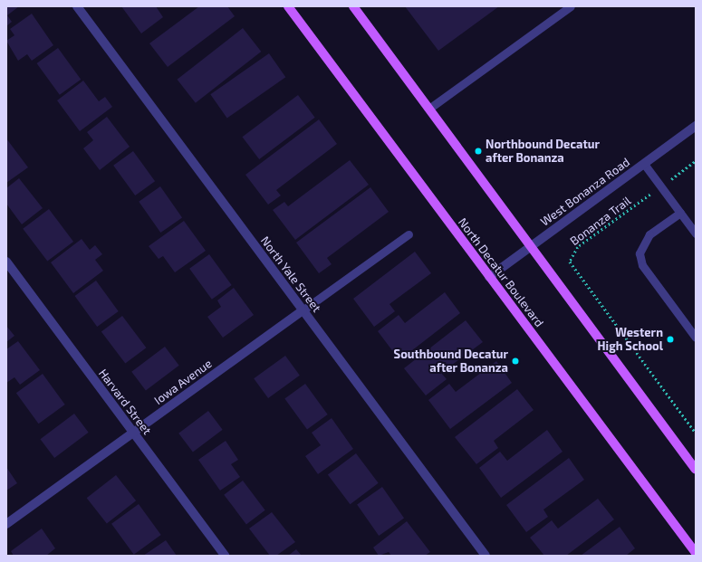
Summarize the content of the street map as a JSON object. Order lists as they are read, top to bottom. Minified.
{"streets":{"main road":["North Decatur Boulevard"],"street":["West Bonanza Road","North Yale Street","Iowa Avenue","Harvard Street"],"path":["Bonanza Trail"]},"crossings":[["West Bonanza Road","North Decatur Boulevard"],["North Yale Street","Iowa Avenue"],["Iowa Avenue","Harvard Street"]],"places":["Northbound Decatur after Bonanza","Western High School","Southbound Decatur after Bonanza"]}
